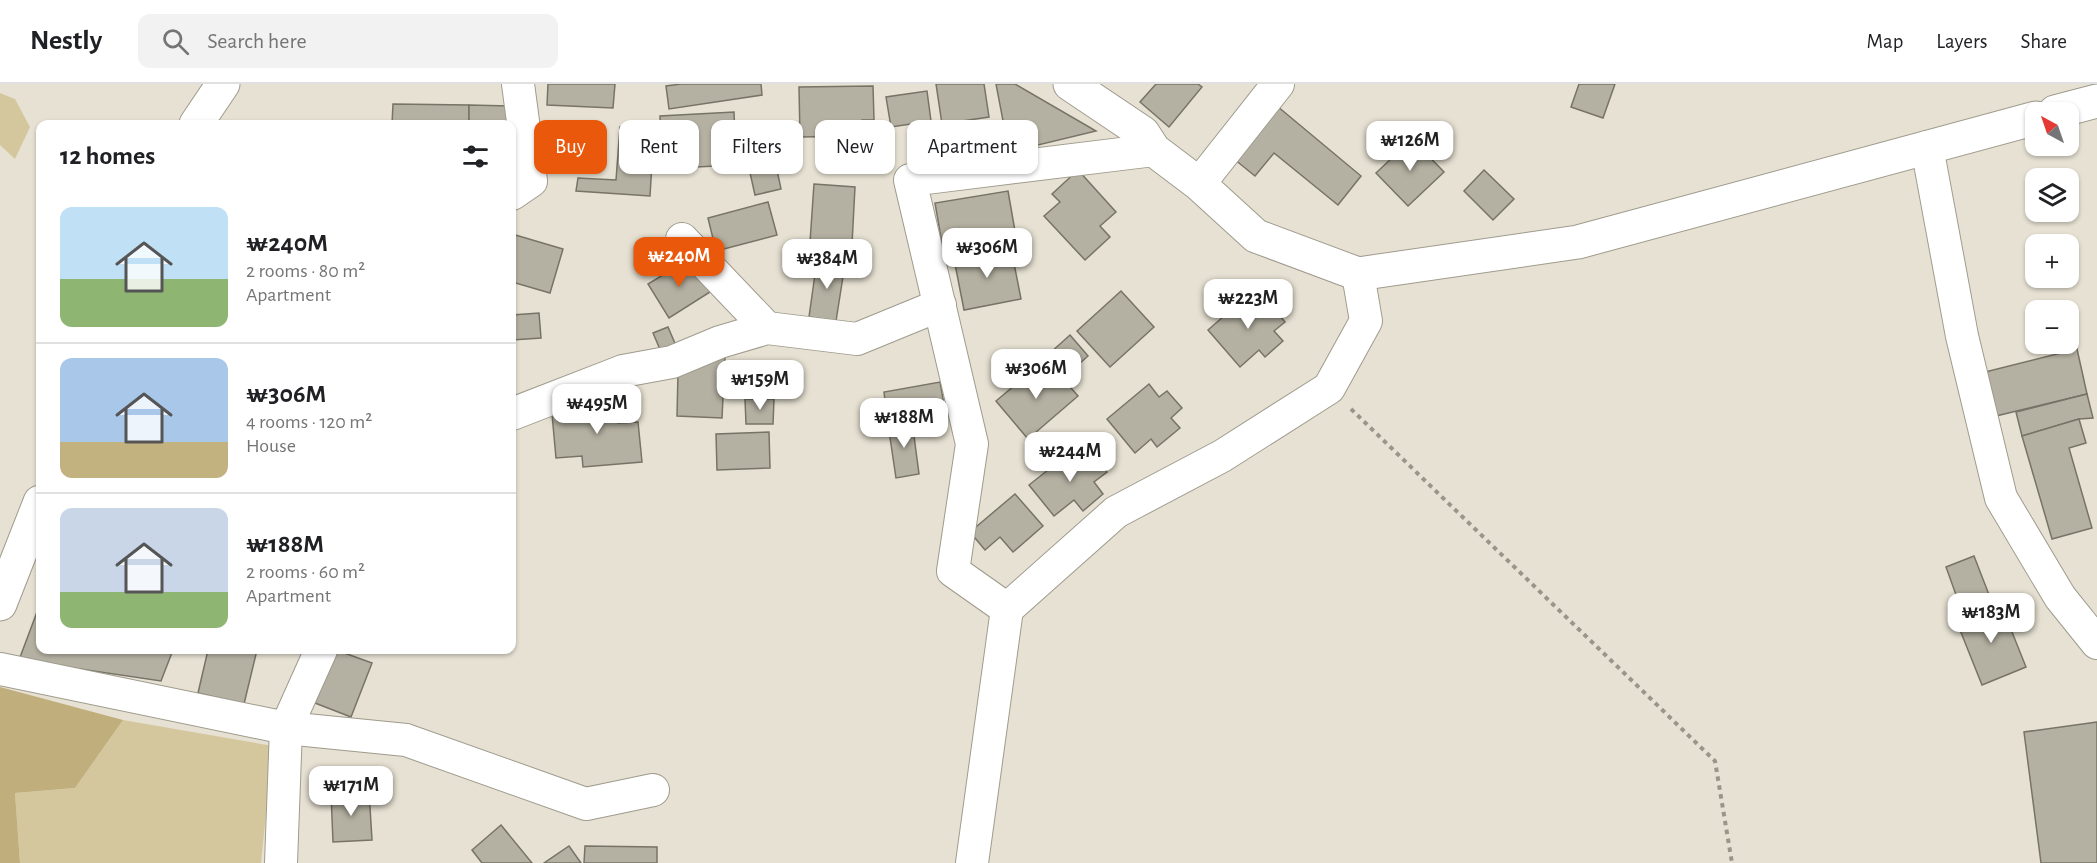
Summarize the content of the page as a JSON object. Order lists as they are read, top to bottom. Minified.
{"north":"top left","page":{"header":"Nestly","search":"Search here","nav":["Map","Layers","Share"],"map_buttons":["+","−"],"chip":["Buy","Rent","Filters","New","Apartment"],"heading":"12 homes","price":["₩126M","₩306M","₩240M","₩384M","₩223M","₩306M","₩159M","₩495M","₩188M","₩244M","₩183M","₩171M"],"list":[{"name":"₩240M","note":"2 rooms · 80 m² · Apartment"},{"name":"₩306M","note":"4 rooms · 120 m² · House"},{"name":"₩188M","note":"2 rooms · 60 m² · Apartment"}]}}
